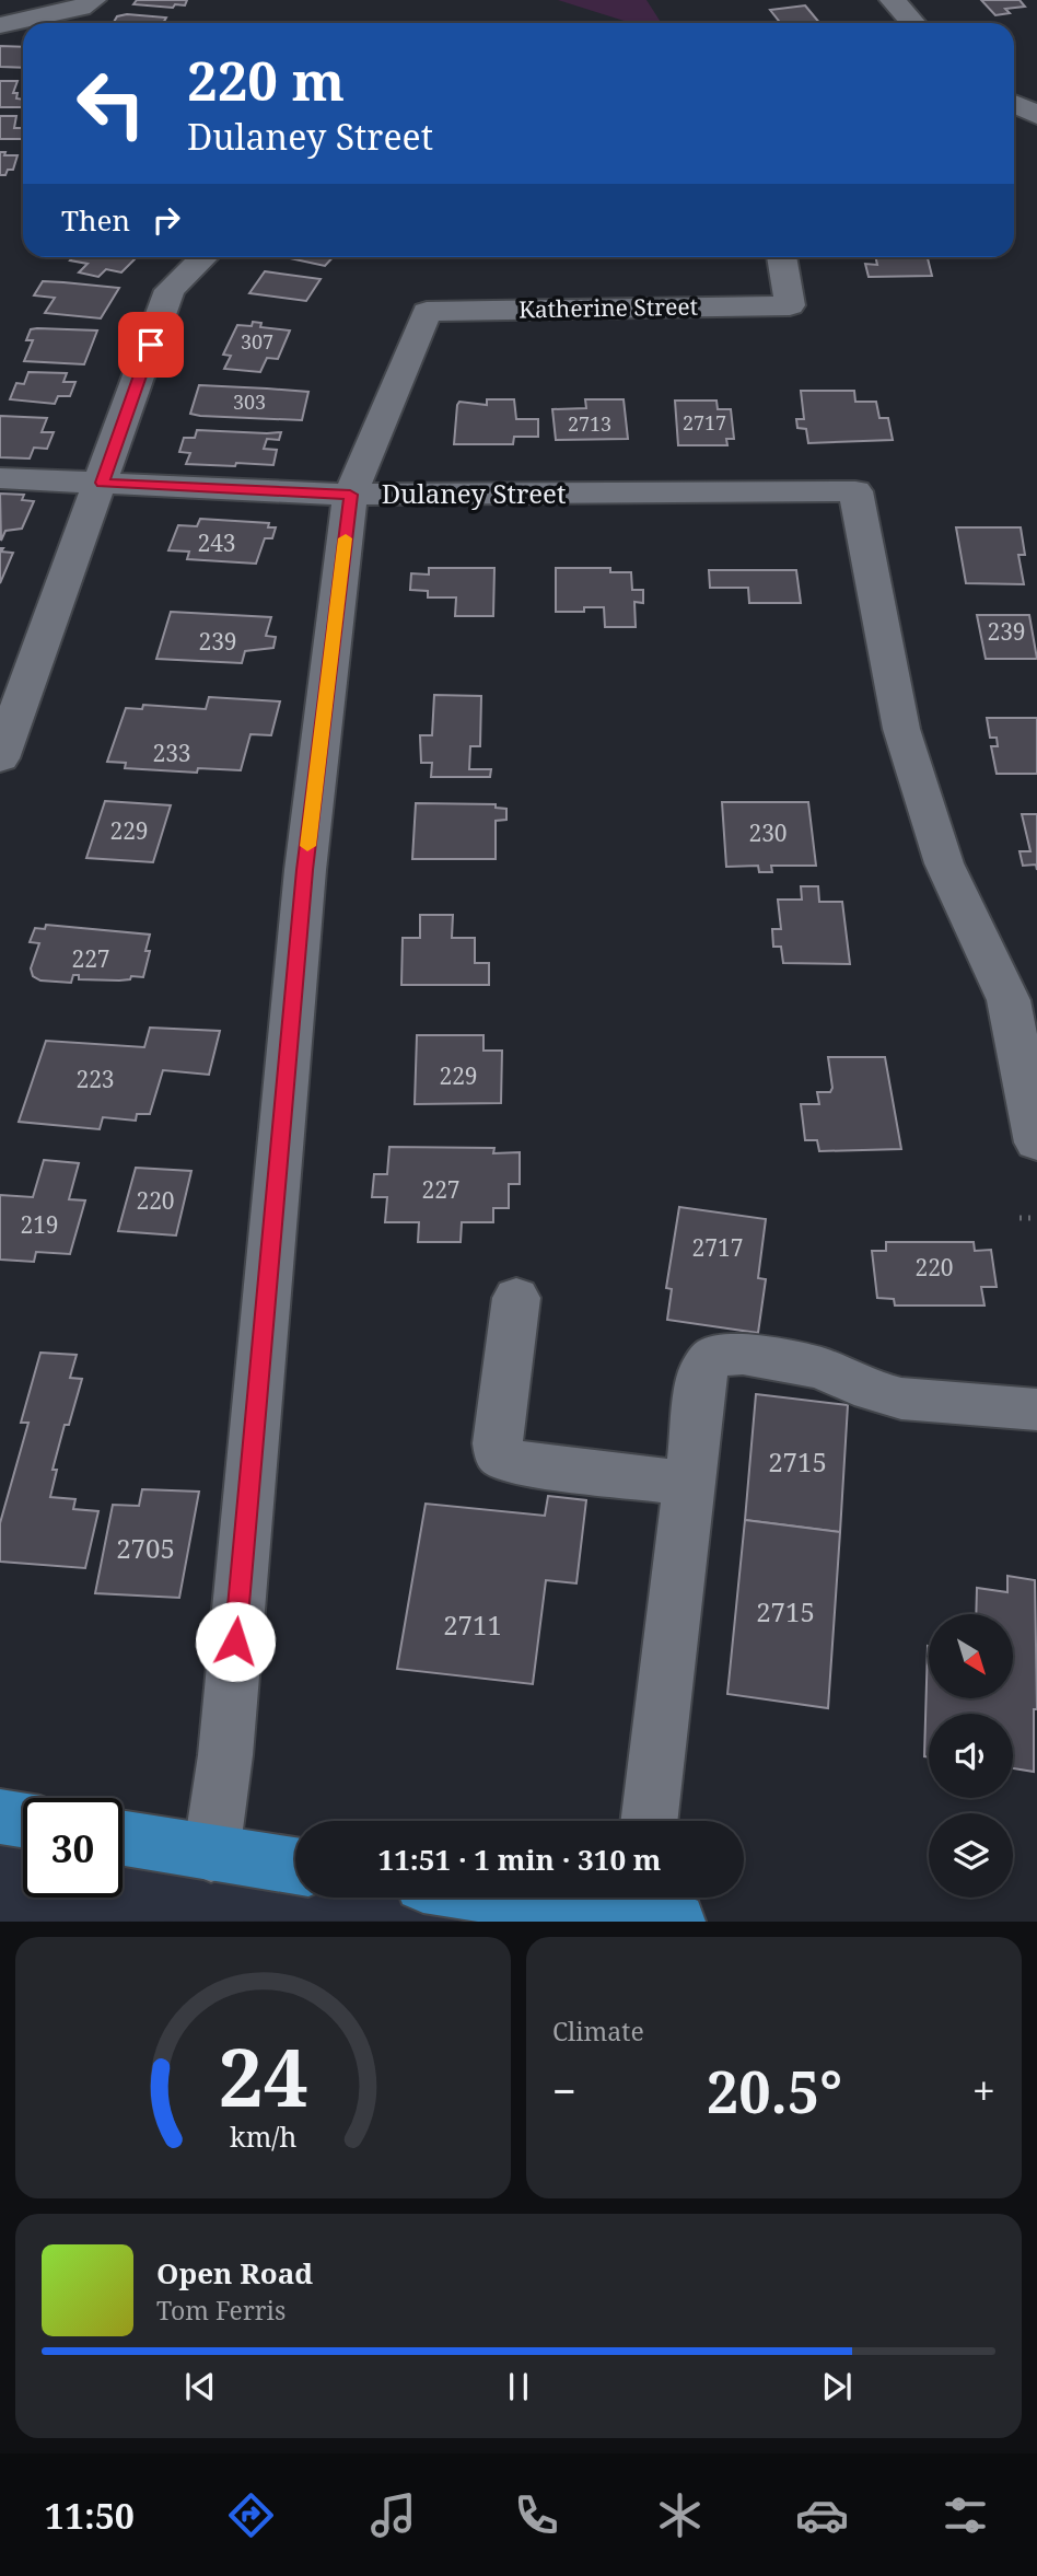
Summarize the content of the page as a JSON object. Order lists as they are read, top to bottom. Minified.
{"streets":{"street":["Katherine Street","Dulaney Street"]},"crossings":[["Katherine Street","Dulaney Street"]],"house_numbers":["307","303","2717","2713","243","239","239","233","229","230","227","229","223","227","220","219","2717","220","2715","2705","2715","2711"],"north":"bottom right","page":{"turn":["220 m","Dulaney Street"],"then":"Then","limit":"30","trip":"11:51 · 1 min · 310 m","tile":"Climate","heat":["−","20.5°","+"],"song":["Open Road","Tom Ferris"],"tabs":"11:50","gauge":["24","km/h"]}}
